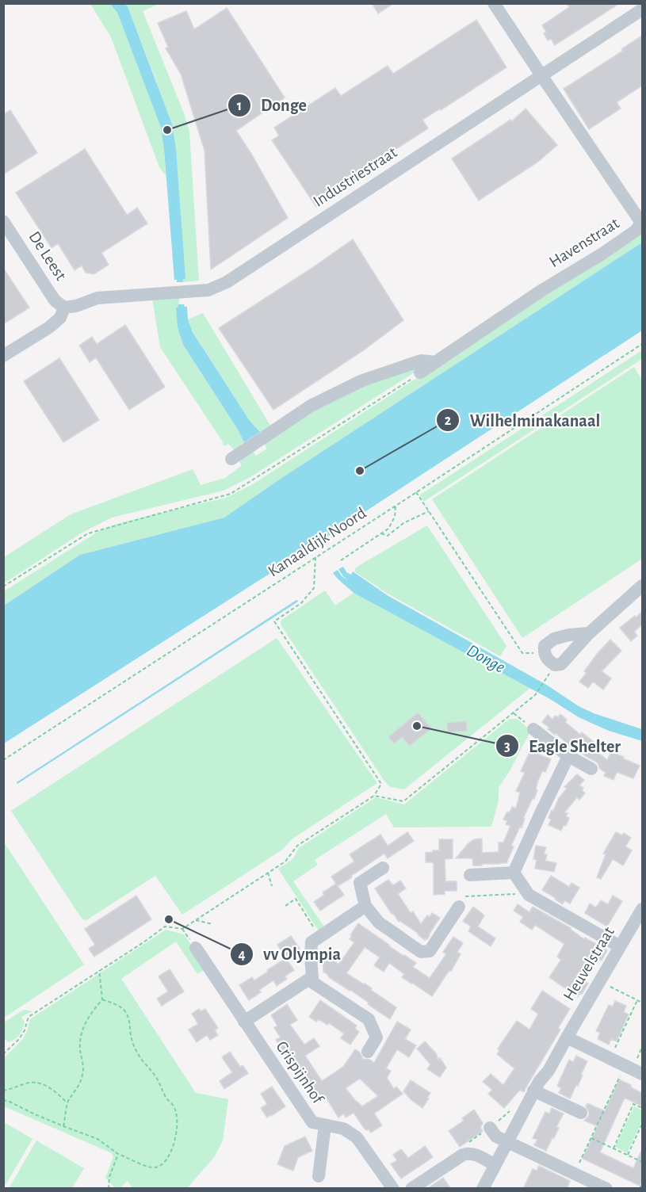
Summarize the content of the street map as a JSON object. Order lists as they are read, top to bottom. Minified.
{"streets":{"street":["Industriestraat","Havenstraat","De Leest","Heuvelstraat","Crispijnhof"],"path":["Kanaaldijk Noord"]},"crossings":[["Industriestraat","Havenstraat"],["Industriestraat","De Leest"]],"water":["Donge"],"places":["Donge","Wilhelminakanaal","Eagle Shelter","vv Olympia"]}
